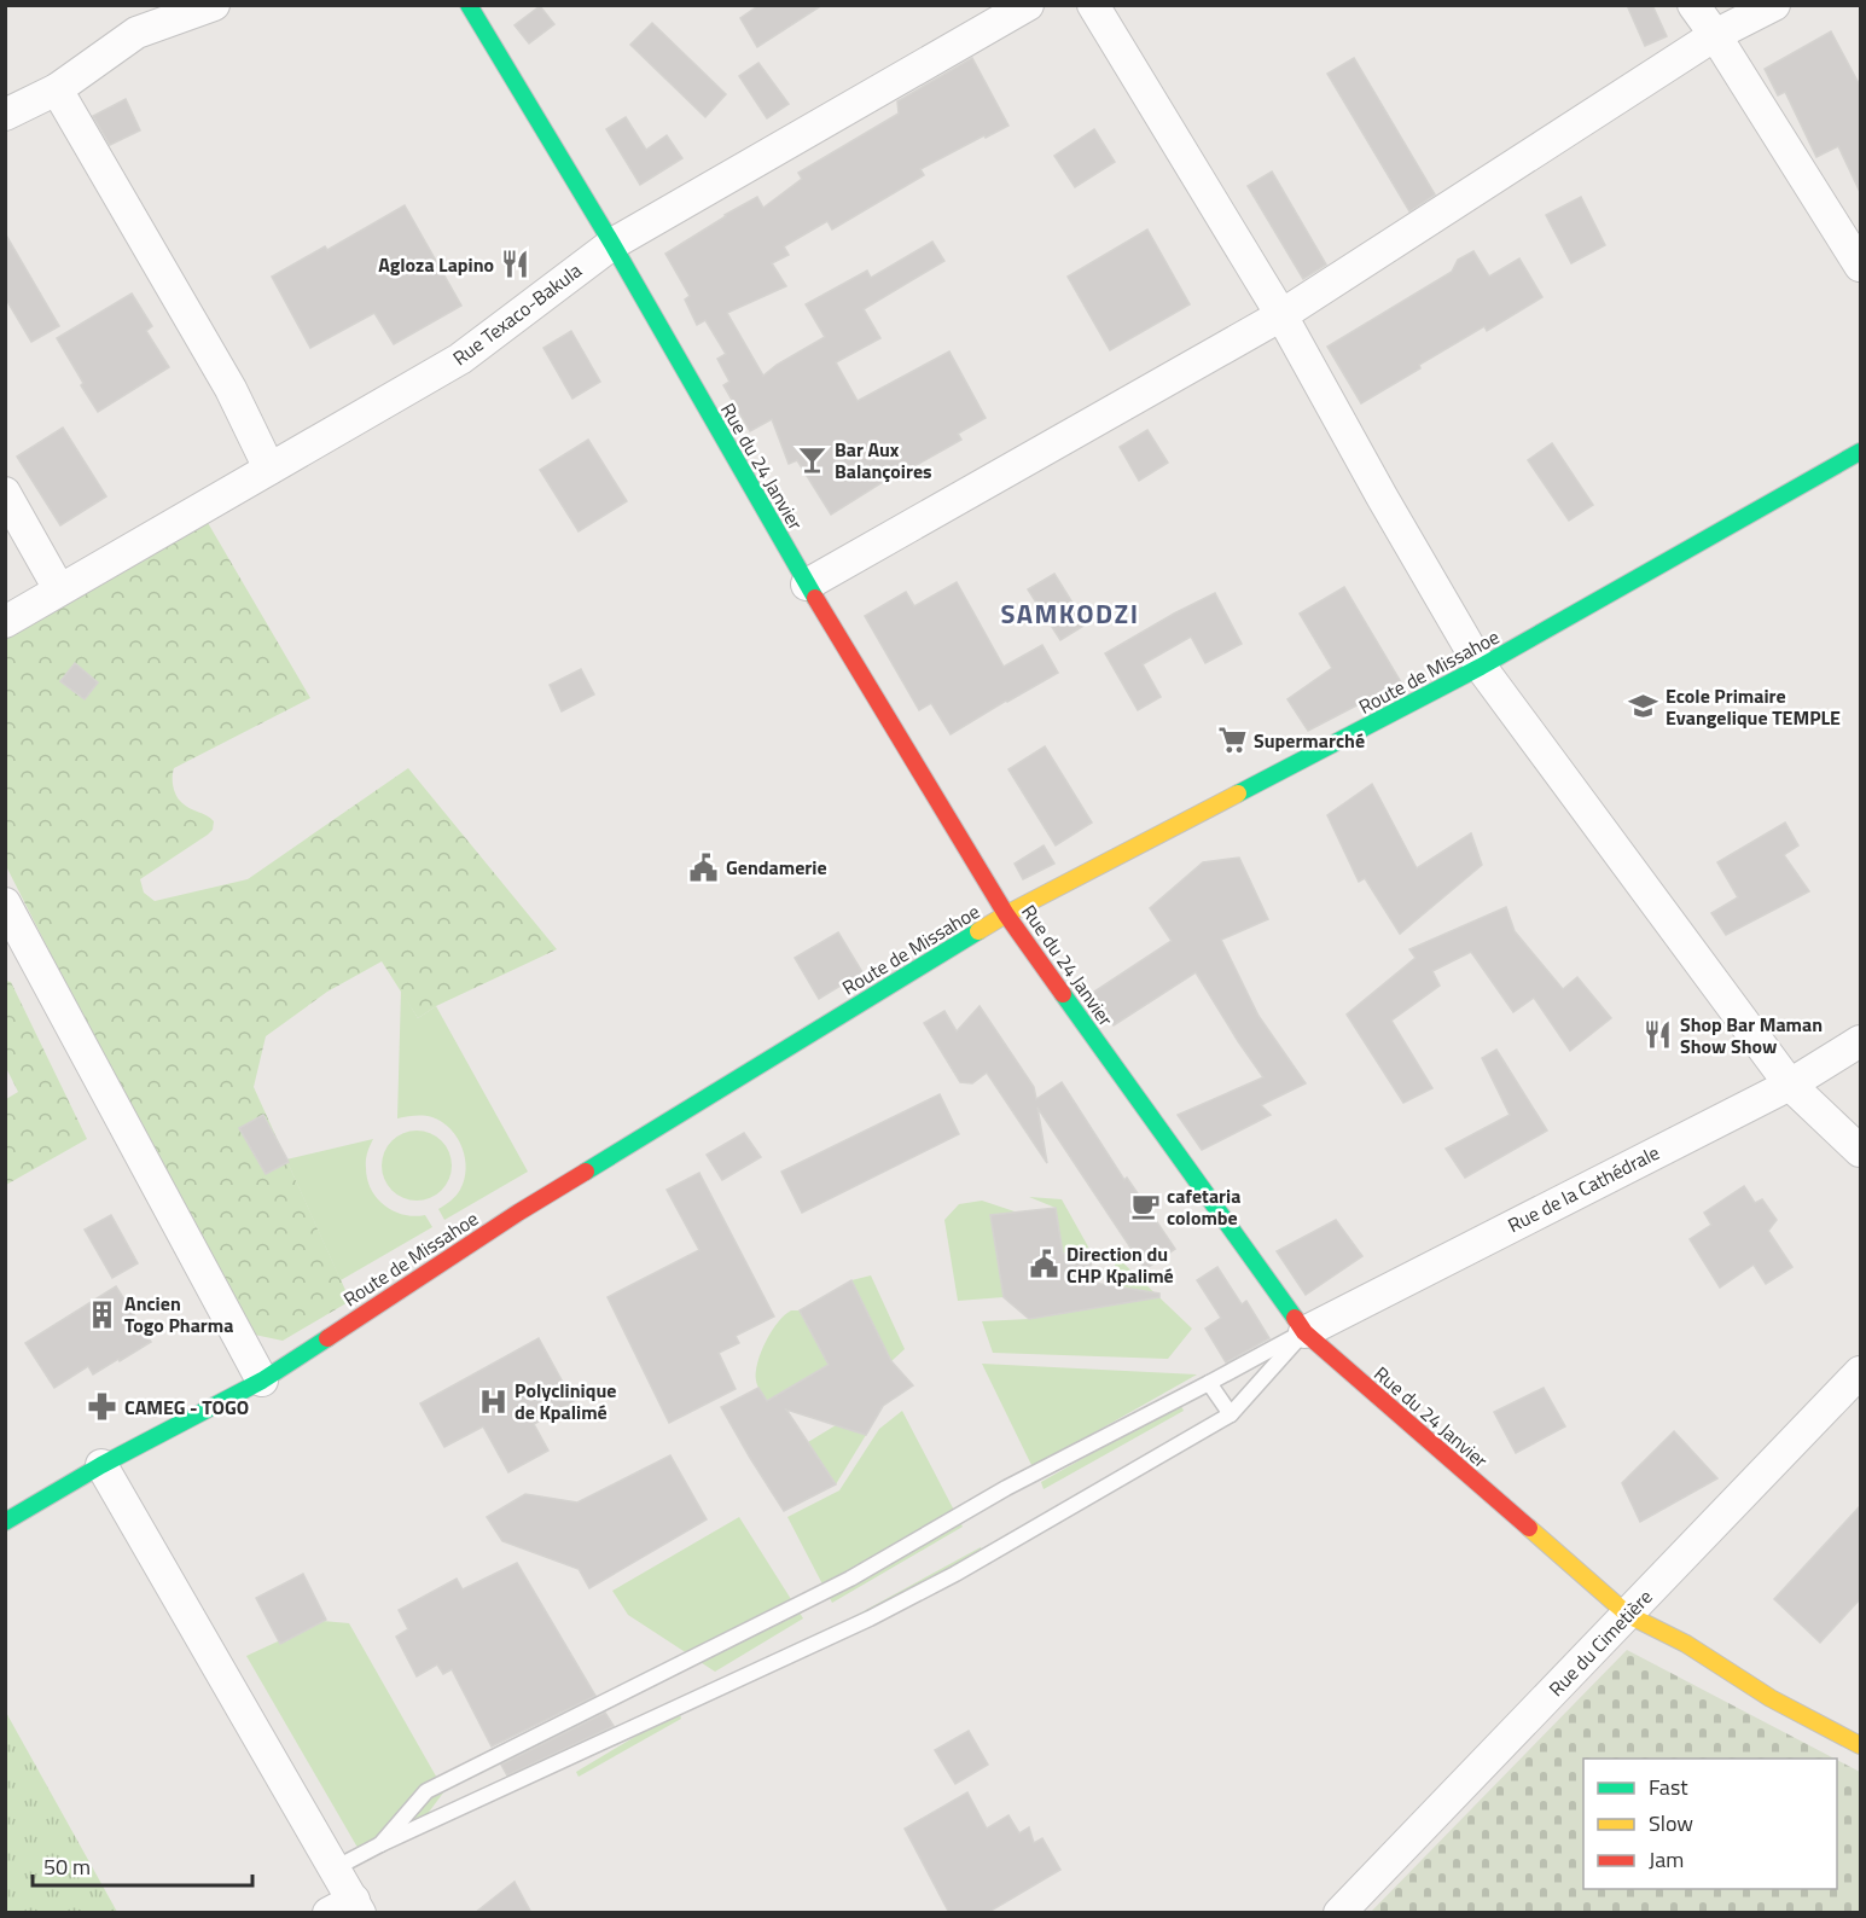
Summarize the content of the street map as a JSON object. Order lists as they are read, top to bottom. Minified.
{"streets":{"street":["Rue Texaco-Bakula","Rue du 24 Janvier","Route de Missahoe","Rue de la Cathédrale","Rue du Cimetière"]},"crossings":[["Rue Texaco-Bakula","Rue du 24 Janvier"],["Rue du 24 Janvier","Route de Missahoe"],["Rue du 24 Janvier","Rue de la Cathédrale"],["Rue du 24 Janvier","Rue du Cimetière"]],"districts":["SAMKODZI"],"places":{"restaurant":["Agloza Lapino","Shop Bar Maman Show Show"],"bar":["Bar Aux Balançoires"],"school or university":["Ecole Primaire Evangelique TEMPLE"],"supermarket":["Supermarché"],"public building":["Gendamerie","Direction du CHP Kpalimé"],"cafe":["cafetaria colombe"],"building":["Ancien Togo Pharma"],"hospital":["Polyclinique de Kpalimé"],"pharmacy":["CAMEG - TOGO"]},"legend":["Fast","Slow","Jam"],"scale_bar":"50 m"}
